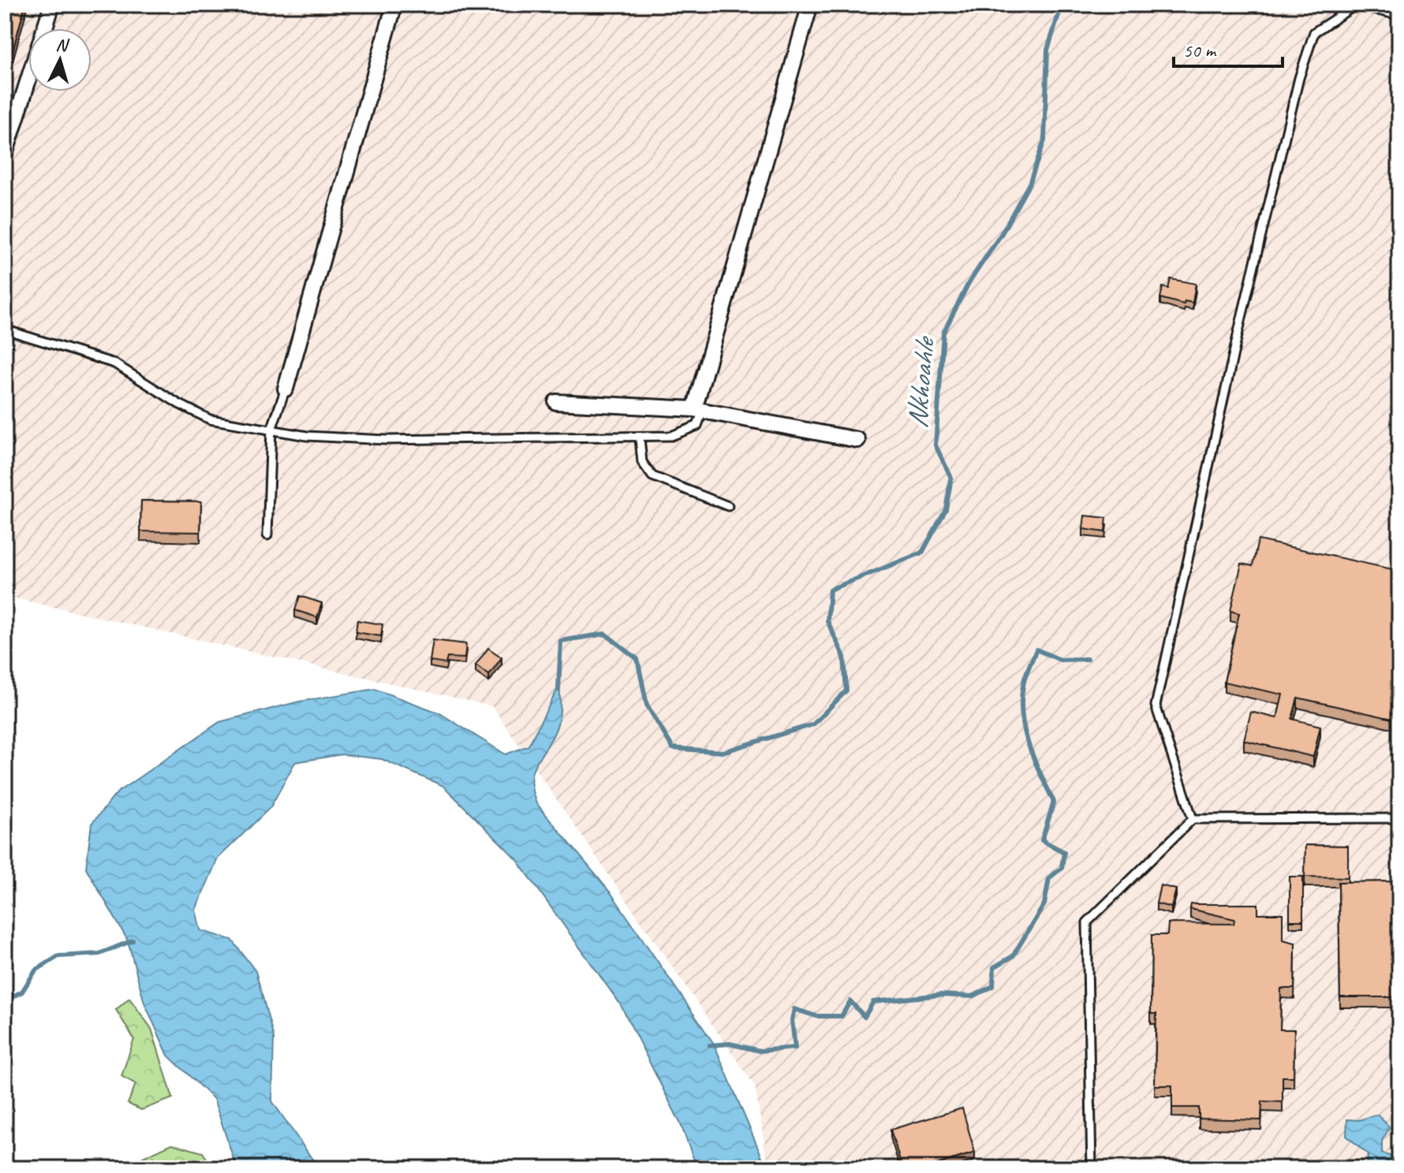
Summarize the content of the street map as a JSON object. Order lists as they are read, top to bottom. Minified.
{"water":["Nkhoahle"],"scale_bar":"50 m","north":"top"}
